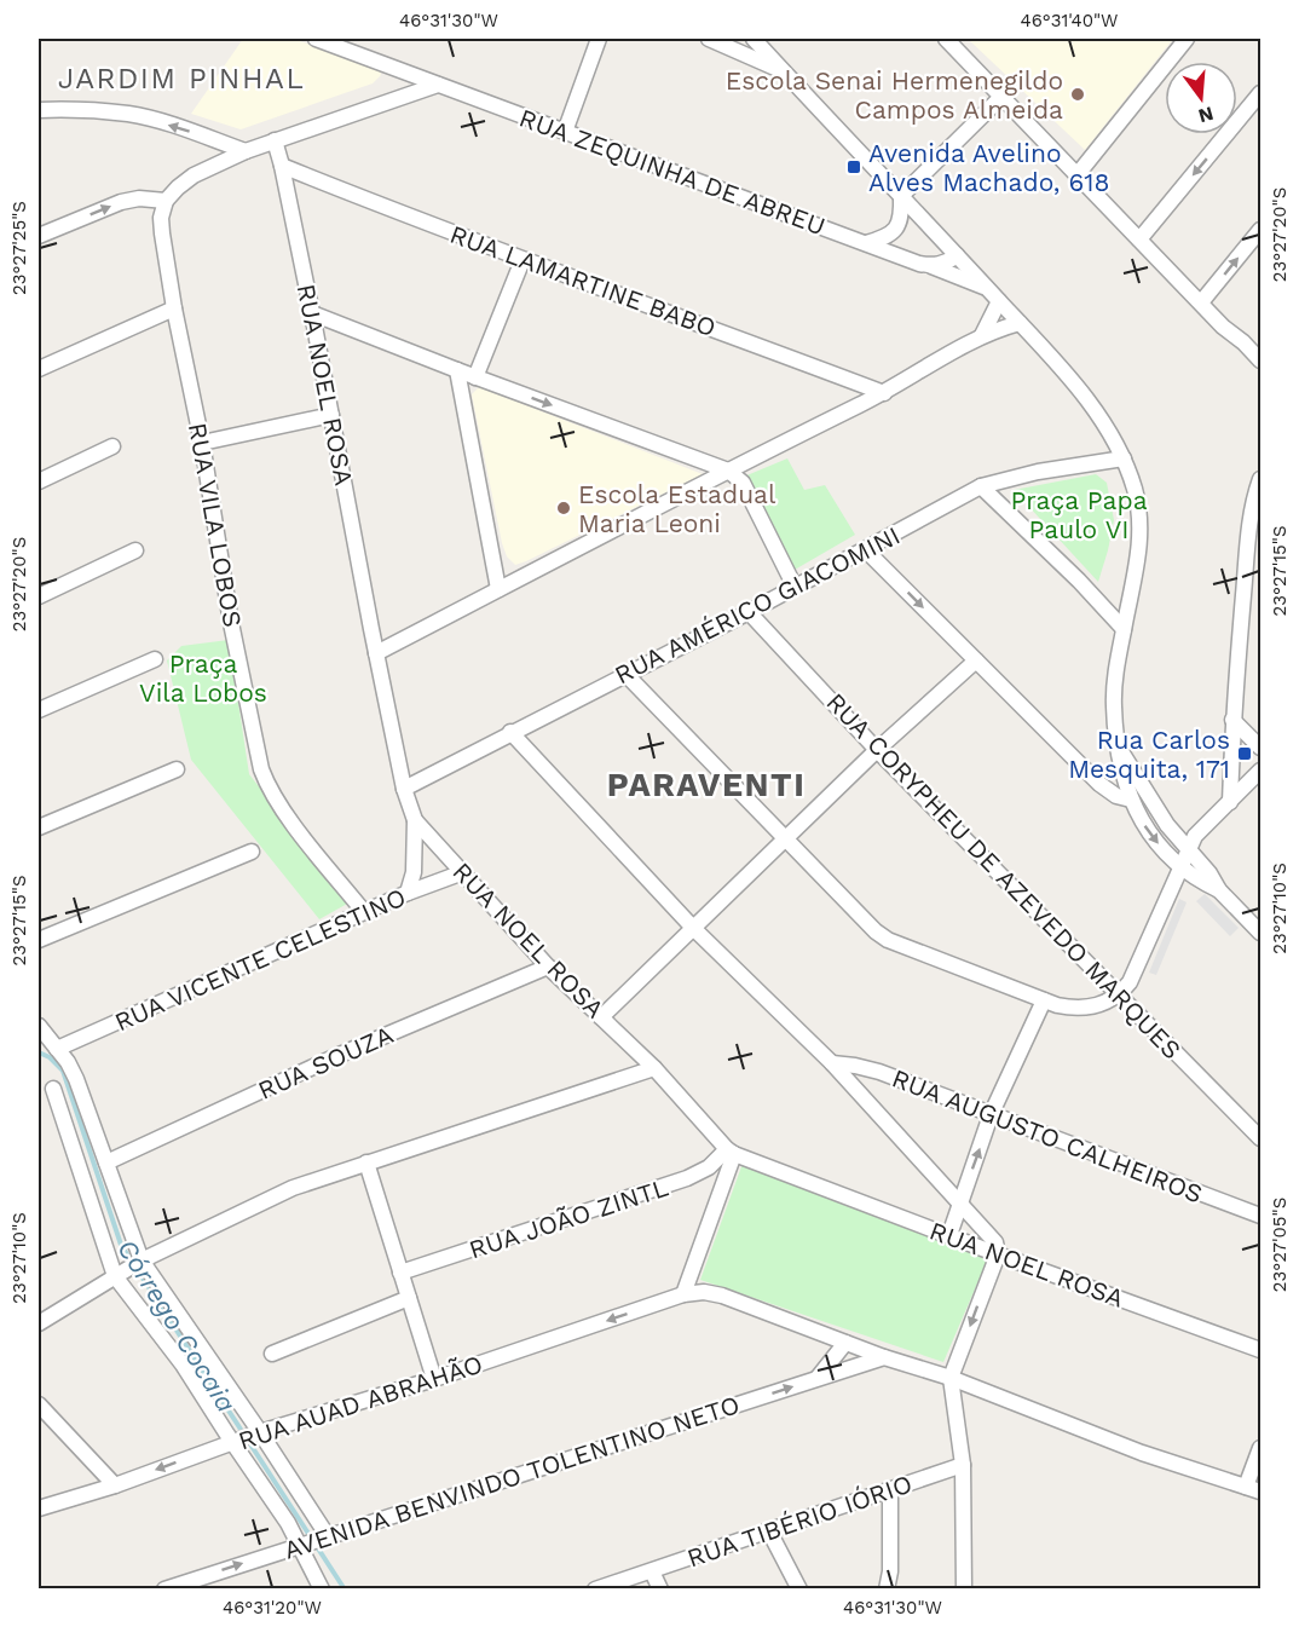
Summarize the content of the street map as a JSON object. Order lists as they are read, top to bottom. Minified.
{"streets":{"street":["RUA ZEQUINHA DE ABREU","RUA LAMARTINE BABO","RUA NOEL ROSA","RUA VILA LOBOS","RUA AMÉRICO GIACOMINI","RUA CORYPHEU DE AZEVEDO MARQUES","RUA VICENTE CELESTINO","RUA SOUZA","RUA AUGUSTO CALHEIROS","RUA JOÃO ZINTL","RUA AUAD ABRAHÃO","AVENIDA BENVINDO TOLENTINO NETO","RUA TIBÉRIO IÓRIO"]},"crossings":[["RUA LAMARTINE BABO","RUA NOEL ROSA"],["RUA NOEL ROSA","RUA AMÉRICO GIACOMINI"],["RUA NOEL ROSA","RUA VICENTE CELESTINO"],["RUA NOEL ROSA","RUA SOUZA"],["RUA NOEL ROSA","RUA JOÃO ZINTL"],["RUA VILA LOBOS","RUA VICENTE CELESTINO"],["RUA AMÉRICO GIACOMINI","RUA CORYPHEU DE AZEVEDO MARQUES"]],"one_way":["RUA AUAD ABRAHÃO","AVENIDA BENVINDO TOLENTINO NETO"],"districts":["JARDIM PINHAL","PARAVENTI"],"water":["Córrego Cocaia"],"parks":["Praça Papa Paulo VI","Praça Vila Lobos"],"places":{"other":["Escola Senai Hermenegildo Campos Almeida","Escola Estadual Maria Leoni"],"transit":["Avenida Avelino Alves Machado, 618","Rua Carlos Mesquita, 171"]},"north":"bottom","coordinates":["46°31'30\"W","46°31'40\"W","23°27'20\"S","23°27'25\"S","23°27'15\"S","23°27'10\"S","23°27'05\"S","46°31'20\"W"]}
